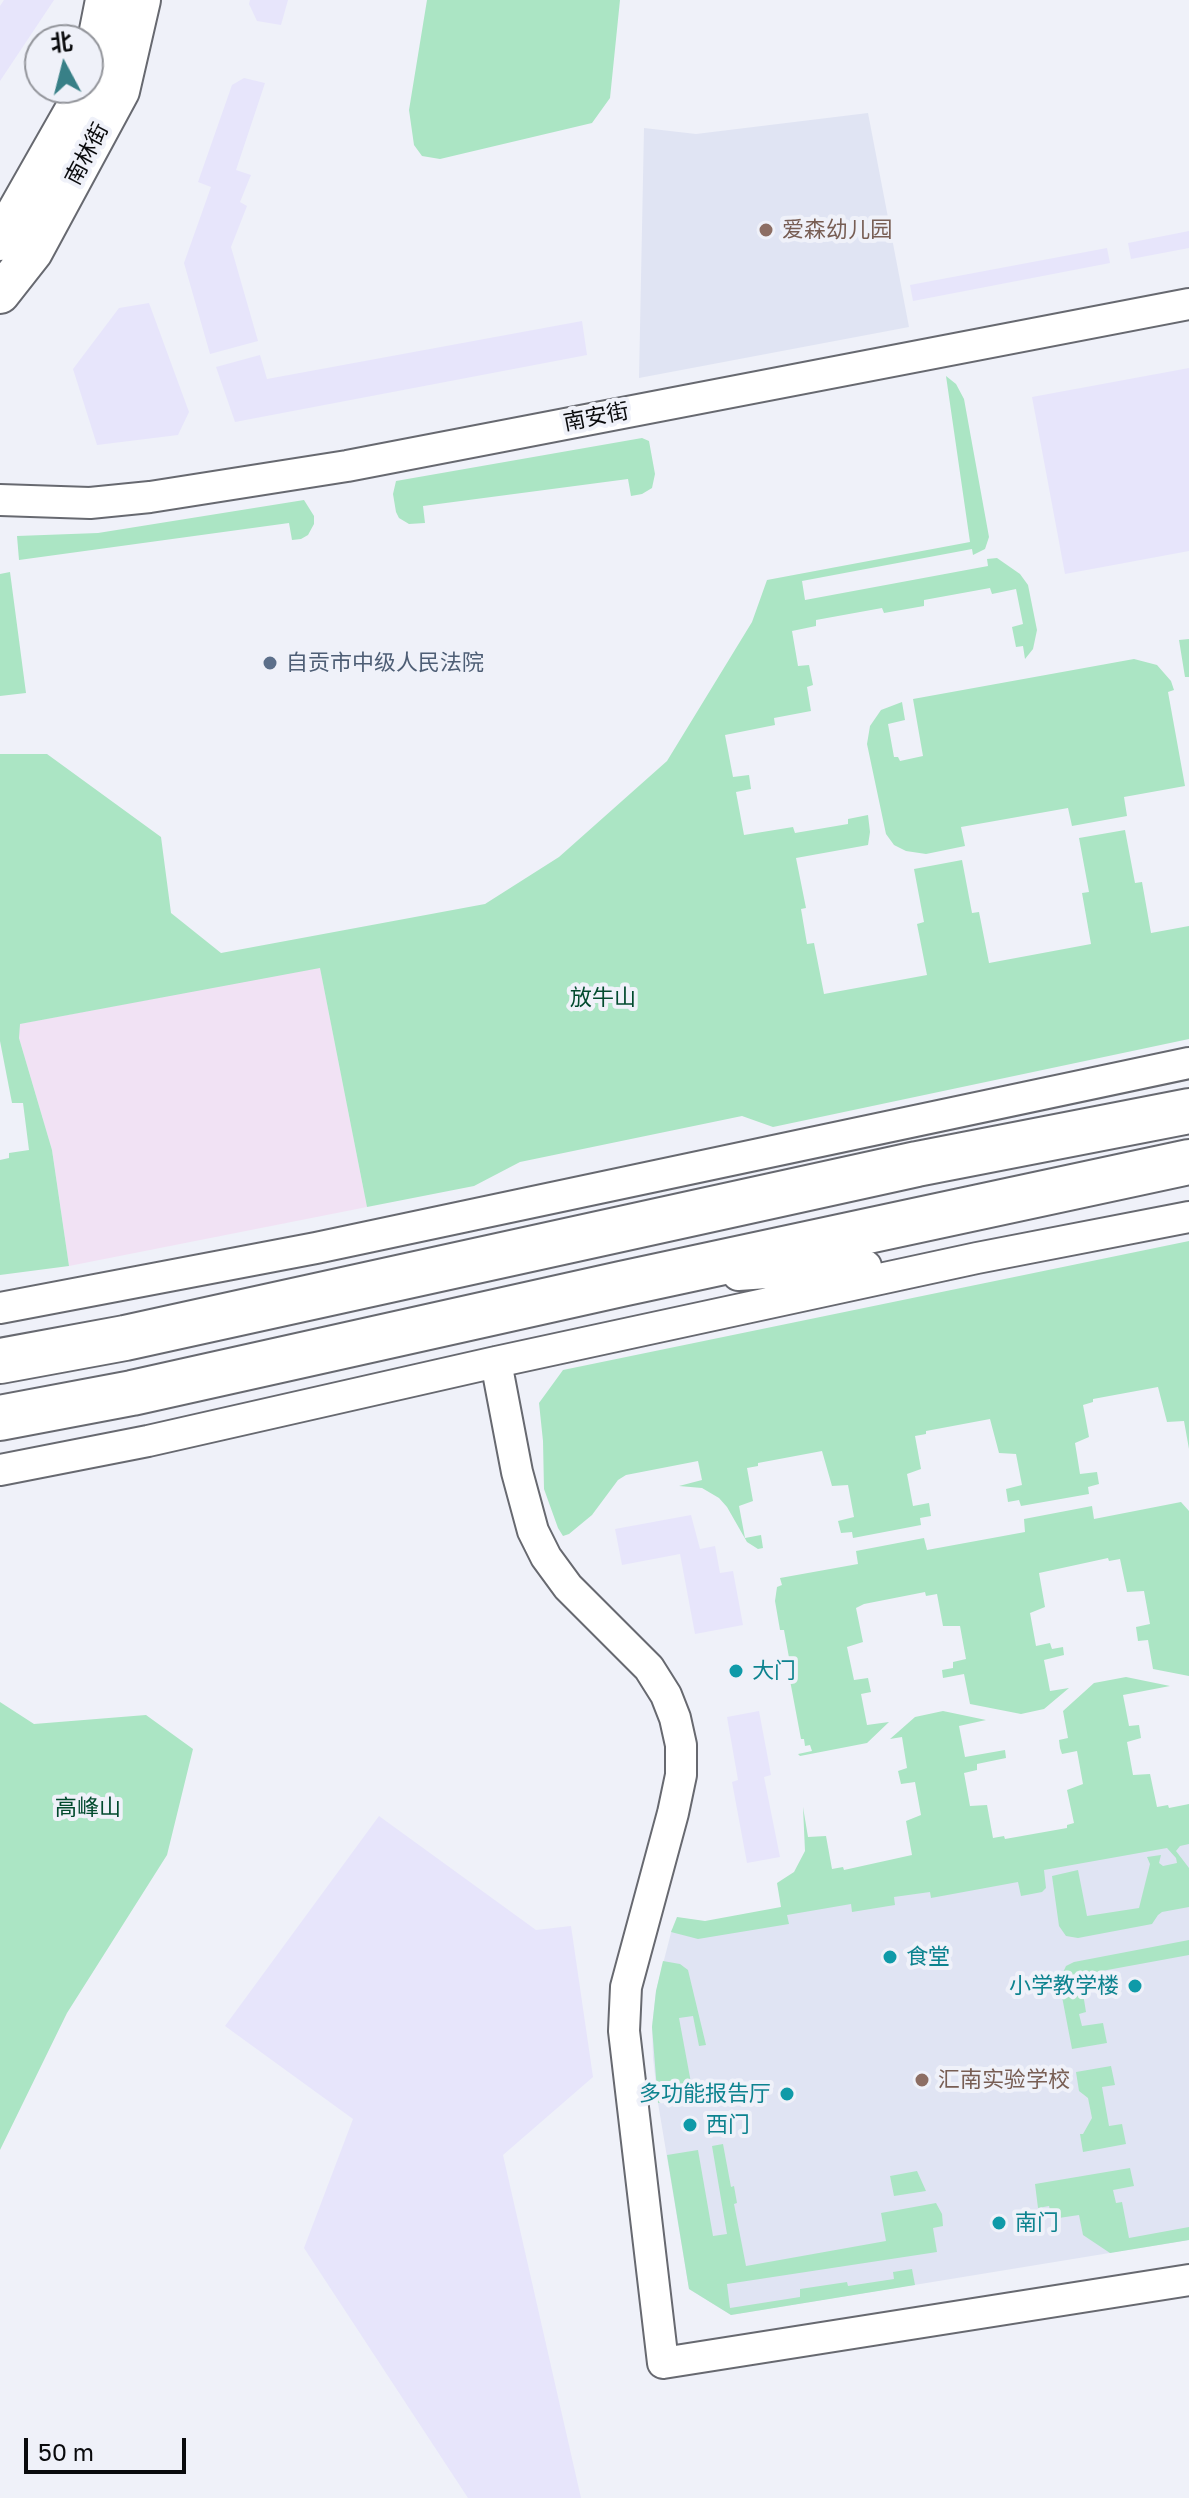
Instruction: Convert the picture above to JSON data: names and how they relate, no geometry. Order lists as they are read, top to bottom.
{
  "streets": {
    "main road": ["南林街"],
    "street": ["南安街"]
  },
  "parks": ["放牛山", "高峰山"],
  "places": [
    "爱森幼儿园",
    "自贡市中级人民法院",
    "大门",
    "食堂",
    "小学教学楼",
    "汇南实验学校",
    "多功能报告厅",
    "西门",
    "南门"
  ],
  "scale_bar": "50 m",
  "north": "top"
}
